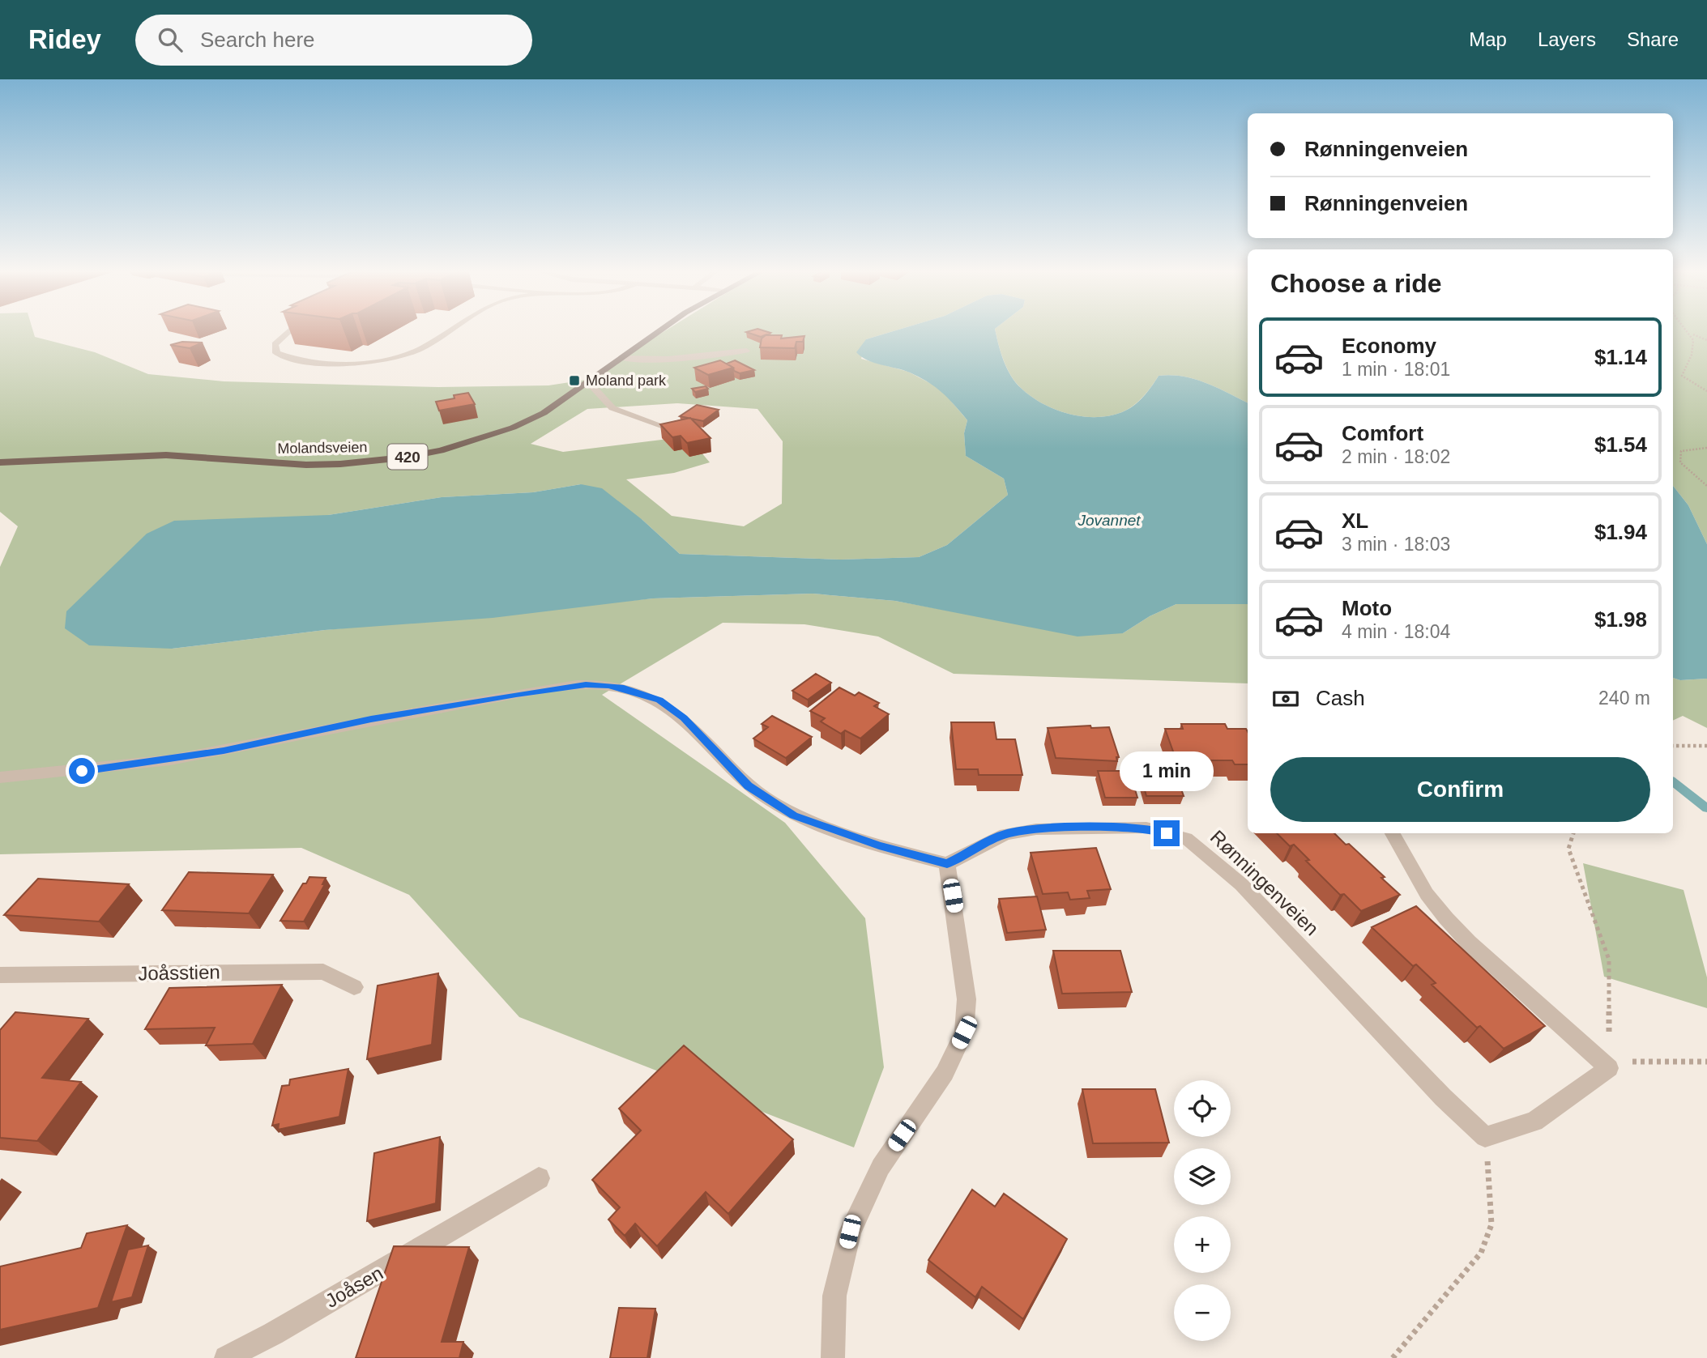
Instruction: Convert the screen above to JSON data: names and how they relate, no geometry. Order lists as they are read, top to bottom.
{
  "streets": {
    "main road": ["Molandsveien", "420"],
    "street": ["Rønningenveien", "Joåsstien", "Joåsen"]
  },
  "water": ["Jovannet"],
  "places": {
    "transit": ["Moland park"]
  },
  "page": {
    "header": "Ridey",
    "search": "Search here",
    "nav": ["Map", "Layers", "Share"],
    "banner": ["Rønningenveien", "Rønningenveien"],
    "heading": "Choose a ride",
    "list": [
      {
        "name": "Economy",
        "note": "1 min · 18:01",
        "value": "$1.14"
      },
      {
        "name": "Comfort",
        "note": "2 min · 18:02",
        "value": "$1.54"
      },
      {
        "name": "XL",
        "note": "3 min · 18:03",
        "value": "$1.94"
      },
      {
        "name": "Moto",
        "note": "4 min · 18:04",
        "value": "$1.98"
      }
    ],
    "pay": ["Cash", "240 m"],
    "buttons": "Confirm",
    "bubble": "1 min",
    "map_buttons": ["+", "−"]
  }
}
